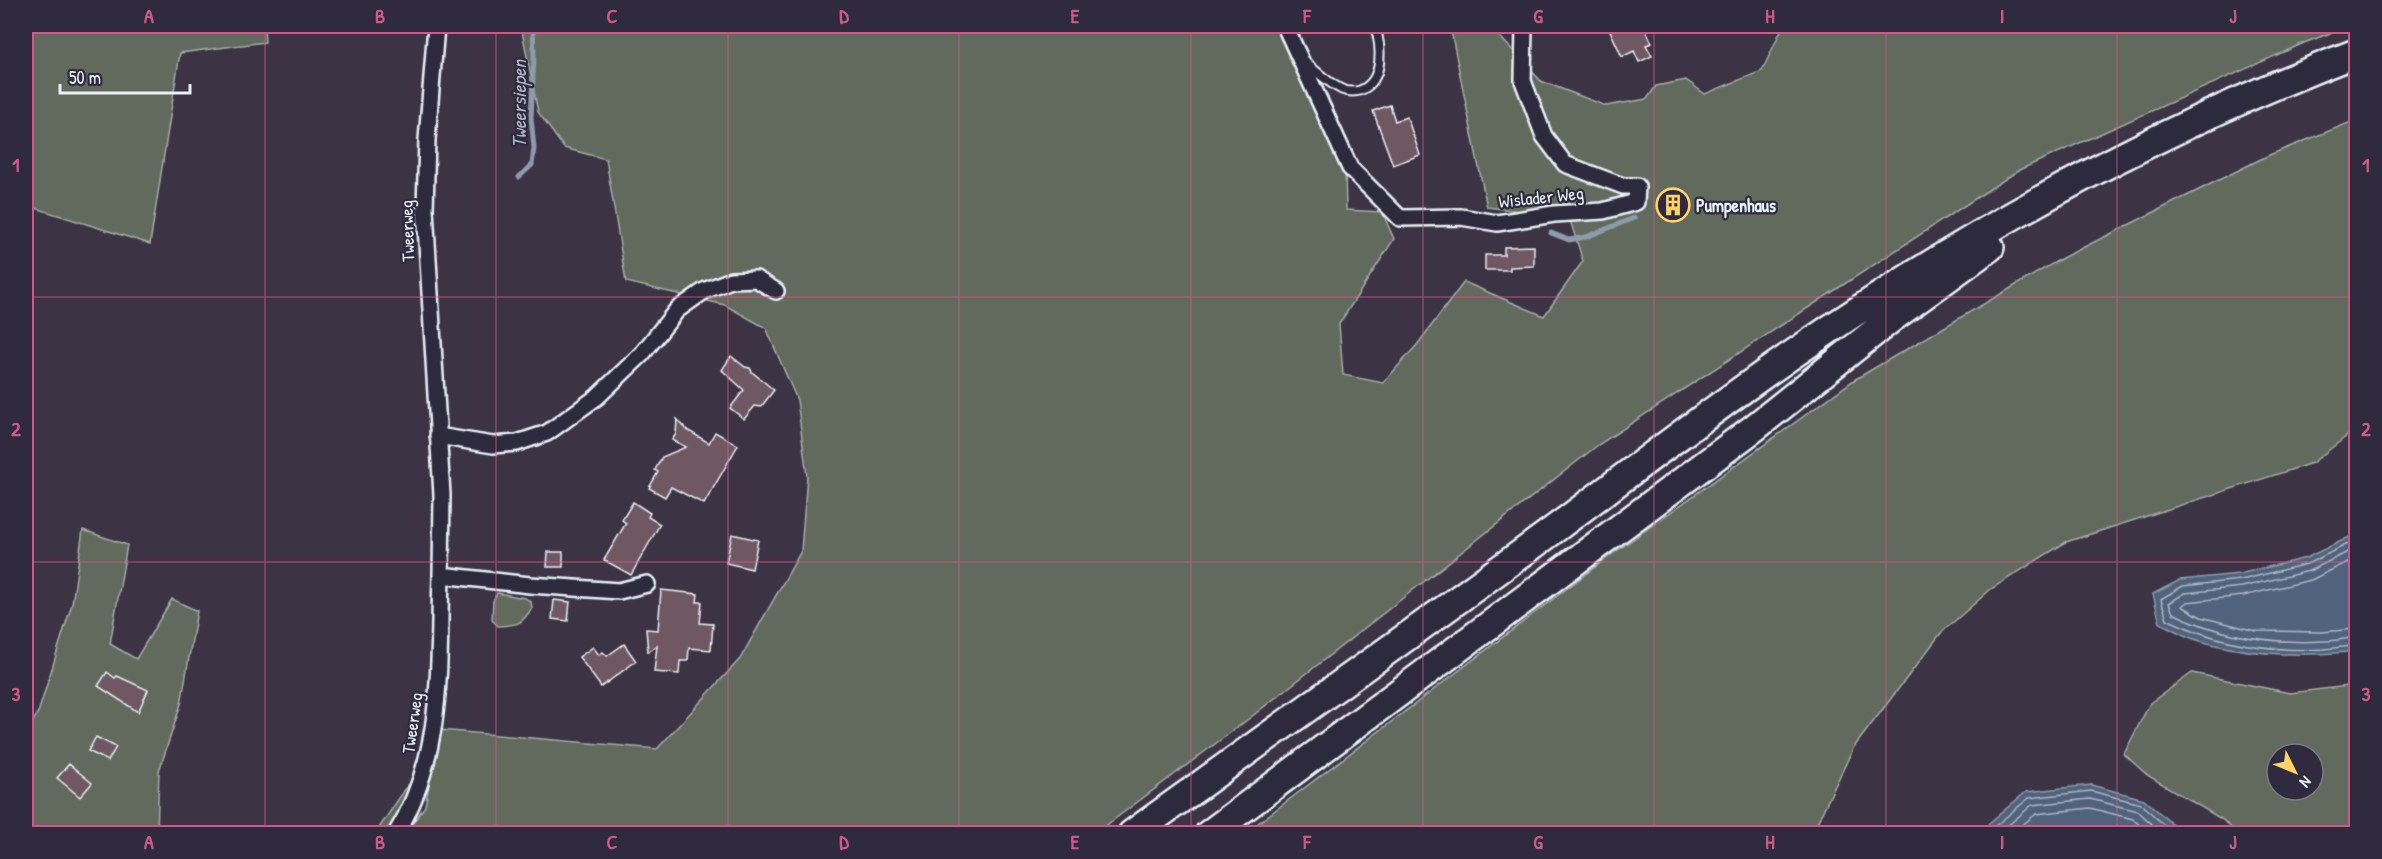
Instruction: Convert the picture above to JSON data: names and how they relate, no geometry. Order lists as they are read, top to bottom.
{
  "streets": {
    "street": ["Wislader Weg", "Tweerweg"]
  },
  "water": ["Tweersiepen"],
  "places": {
    "building": ["Pumpenhaus"]
  },
  "scale_bar": "50 m",
  "north": "bottom right",
  "grid": {
    "columns": [
      "A",
      "B",
      "C",
      "D",
      "E",
      "F",
      "G",
      "H",
      "I",
      "J"
    ],
    "rows": ["1", "2", "3"]
  }
}
